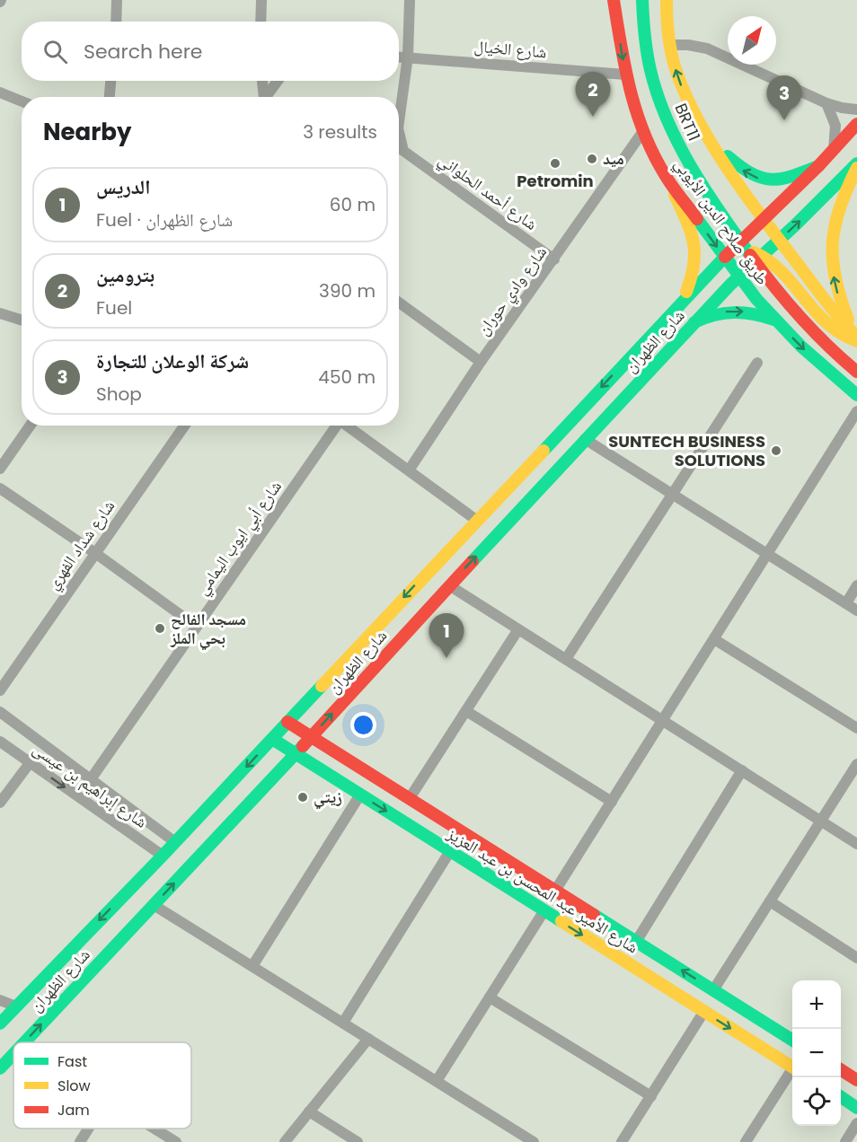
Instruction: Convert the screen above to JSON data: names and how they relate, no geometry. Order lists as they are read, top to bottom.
{
  "streets": {
    "main road": [
      "BRT11",
      "طريق صلاح الدين الأيوبي",
      "شارع الظهران",
      "شارع الأمير عبد المحسن بن عبد العزيز"
    ],
    "street": [
      "شارع الخيال",
      "شارع أحمد الحلواني",
      "شارع وادي حوران",
      "شارع أبي ايوب اليمامي",
      "شارع شداد الفهري",
      "شارع إبراهيم بن عيسى"
    ]
  },
  "crossings": [
    ["شارع الخيال", "طريق صلاح الدين الأيوبي"],
    ["BRT11", "شارع الظهران"],
    ["شارع أحمد الحلواني", "شارع وادي حوران"],
    ["طريق صلاح الدين الأيوبي", "شارع وادي حوران"],
    ["طريق صلاح الدين الأيوبي", "شارع الظهران"],
    ["شارع الظهران", "شارع إبراهيم بن عيسى"],
    ["شارع الظهران", "شارع الأمير عبد المحسن بن عبد العزيز"]
  ],
  "places": [
    "ميد",
    "Petromin",
    "SUNTECH BUSINESS SOLUTIONS",
    "مسجد الفالح بحي الملز",
    "زيتي"
  ],
  "legend": ["Fast", "Slow", "Jam"],
  "north": "top right",
  "page": {
    "search": "Search here",
    "pins": ["2", "3", "1"],
    "heading": ["Nearby", "3 results"],
    "list": [
      {
        "mark": "1",
        "name": "الدريس",
        "note": "Fuel · شارع الظهران",
        "value": "60 m"
      },
      {
        "mark": "2",
        "name": "بترومين",
        "note": "Fuel",
        "value": "390 m"
      },
      {
        "mark": "3",
        "name": "شركة الوعلان للتجارة",
        "note": "Shop",
        "value": "450 m"
      }
    ],
    "map_buttons": ["+", "−"]
  }
}
